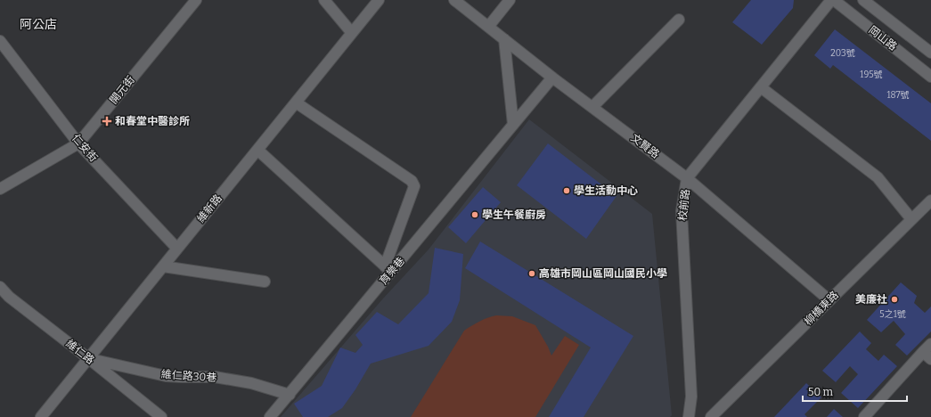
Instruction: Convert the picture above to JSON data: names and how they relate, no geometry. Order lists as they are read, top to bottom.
{
  "streets": {
    "street": [
      "岡山路",
      "開元街",
      "文賢路",
      "仁安街",
      "校前路",
      "維新路",
      "育樂巷",
      "柳橋東路",
      "維仁路",
      "維仁路30巷"
    ]
  },
  "crossings": [
    ["岡山路", "校前路"],
    ["開元街", "仁安街"],
    ["文賢路", "校前路"],
    ["文賢路", "育樂巷"],
    ["文賢路", "柳橋東路"],
    ["仁安街", "維新路"],
    ["維新路", "維仁路"],
    ["維新路", "維仁路30巷"],
    ["育樂巷", "維仁路30巷"],
    ["維仁路", "維仁路30巷"]
  ],
  "districts": ["阿公店"],
  "places": {
    "health": ["和春堂中醫診所"],
    "other": [
      "學生活動中心",
      "學生午餐廚房",
      "高雄市岡山區岡山國民小學",
      "美廉社"
    ]
  },
  "house_numbers": [
    "203號",
    "195號",
    "187號",
    "5之1號"
  ],
  "scale_bar": "50 m"
}
